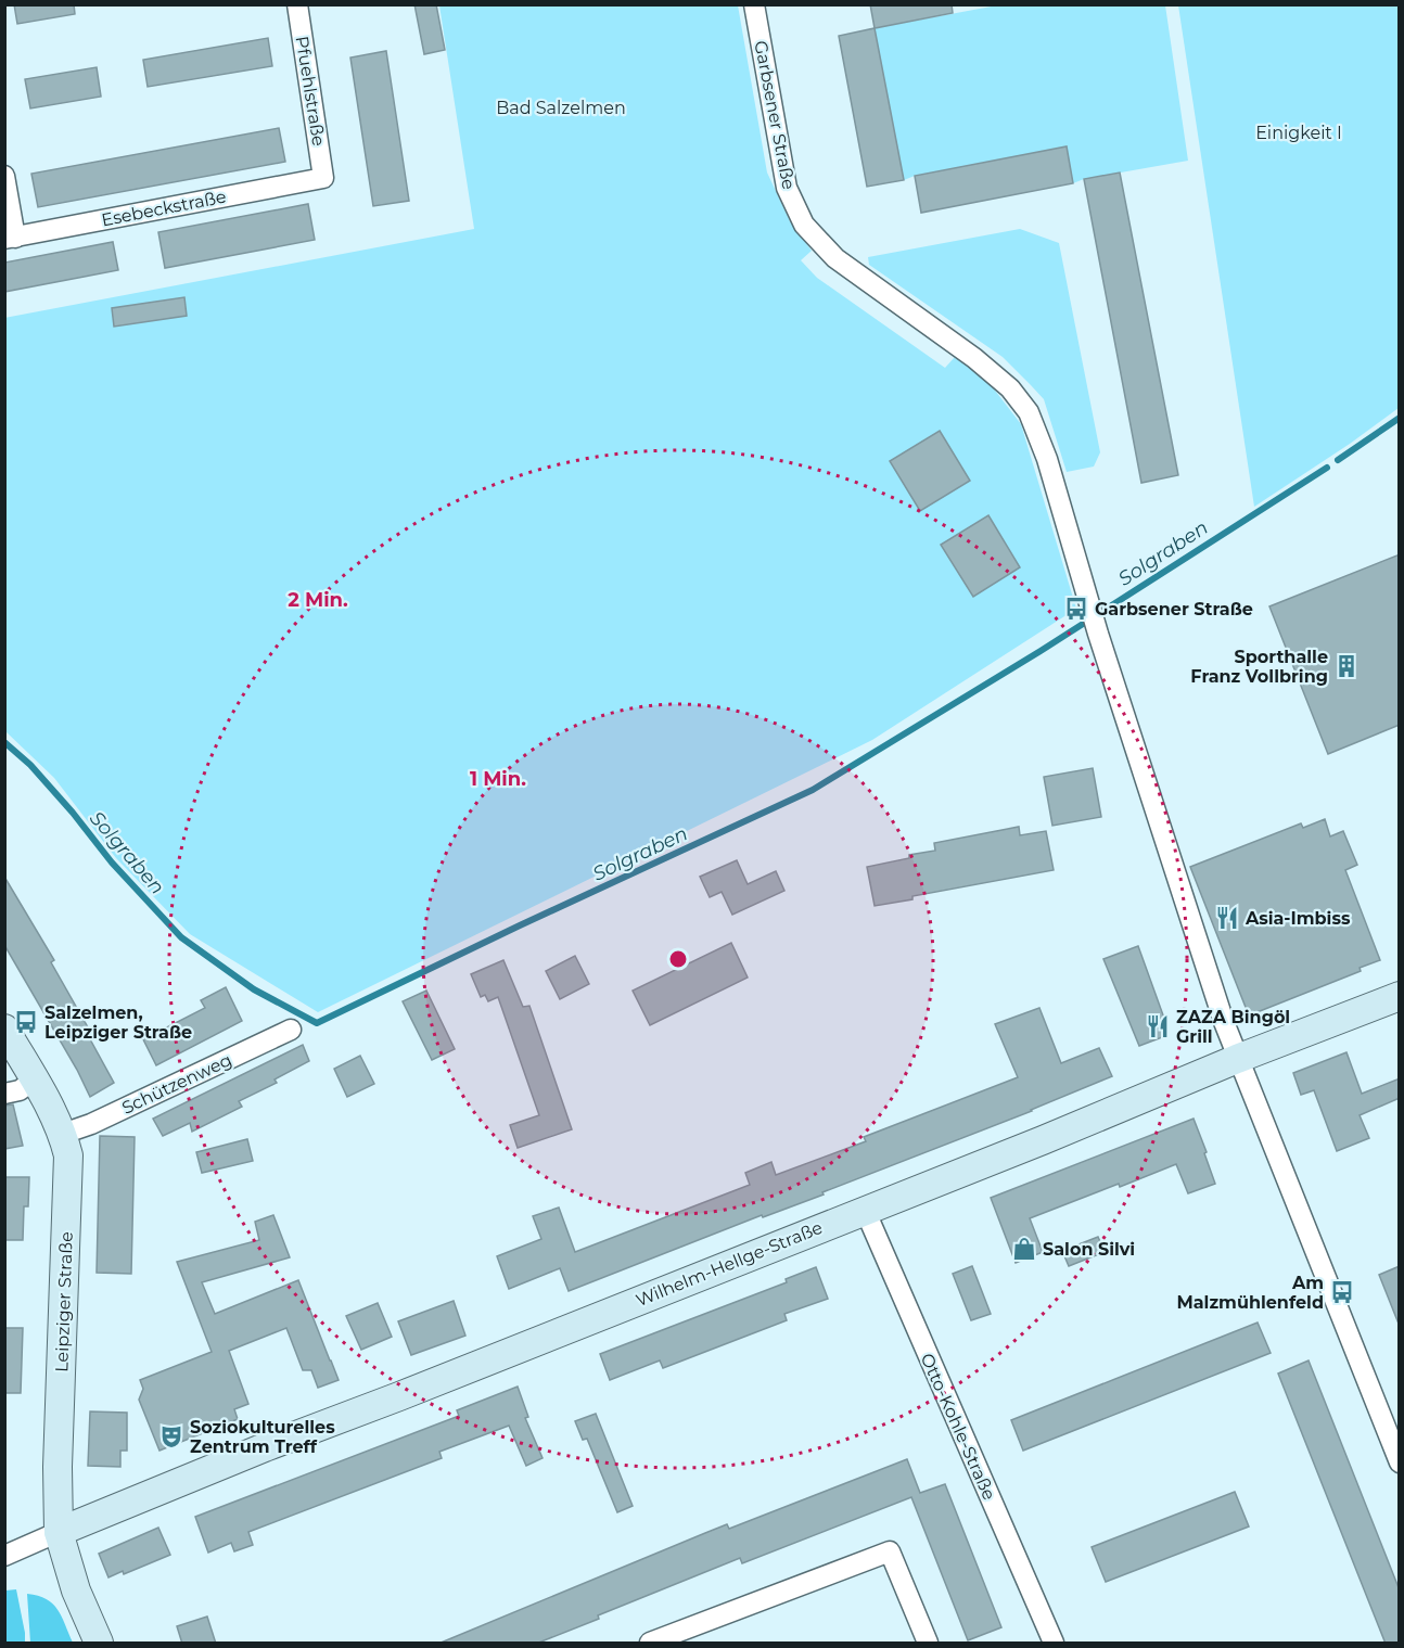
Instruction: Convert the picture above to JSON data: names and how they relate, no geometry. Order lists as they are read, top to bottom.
{
  "streets": {
    "main road": ["Wilhelm-Hellge-Straße", "Leipziger Straße"],
    "street": [
      "Pfuehlstraße",
      "Garbsener Straße",
      "Esebeckstraße",
      "Schützenweg",
      "Otto-Kohle-Straße"
    ]
  },
  "crossings": [
    ["Pfuehlstraße", "Esebeckstraße"],
    ["Garbsener Straße", "Wilhelm-Hellge-Straße"],
    ["Schützenweg", "Leipziger Straße"],
    ["Wilhelm-Hellge-Straße", "Leipziger Straße"],
    ["Wilhelm-Hellge-Straße", "Otto-Kohle-Straße"]
  ],
  "water": ["Solgraben"],
  "parks": ["Bad Salzelmen", "Einigkeit I"],
  "places": {
    "bus stop": ["Garbsener Straße", "Salzelmen, Leipziger Straße", "Am Malzmühlenfeld"],
    "building": ["Sporthalle Franz Vollbring"],
    "restaurant": ["Asia-Imbiss", "ZAZA Bingöl Grill"],
    "shop": ["Salon Silvi"],
    "theatre": ["Soziokulturelles Zentrum Treff"]
  },
  "rings": ["2 Min.", "1 Min."]
}
